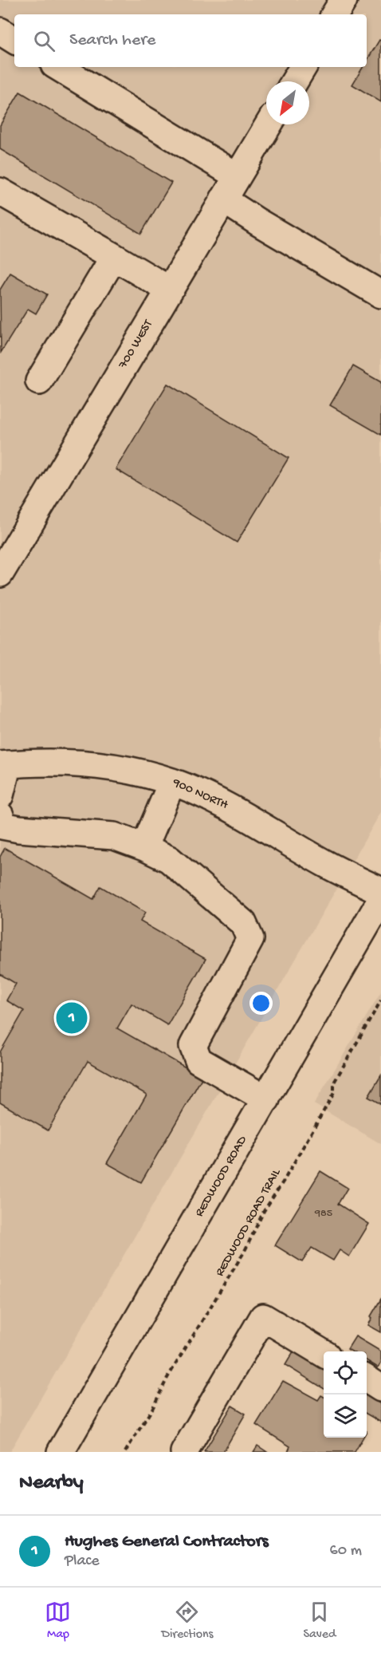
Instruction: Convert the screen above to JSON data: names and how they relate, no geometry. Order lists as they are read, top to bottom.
{
  "streets": {
    "street": ["700 WEST", "900 NORTH", "REDWOOD ROAD"],
    "path": ["REDWOOD ROAD TRAIL"]
  },
  "house_numbers": ["985"],
  "north": "bottom left",
  "page": {
    "search": "Search here",
    "pins": "1",
    "heading": "Nearby",
    "list": [
      {
        "mark": "1",
        "name": "Hughes General Contractors",
        "note": "Place",
        "value": "60 m"
      }
    ],
    "nav": ["Map", "Directions", "Saved"]
  }
}
